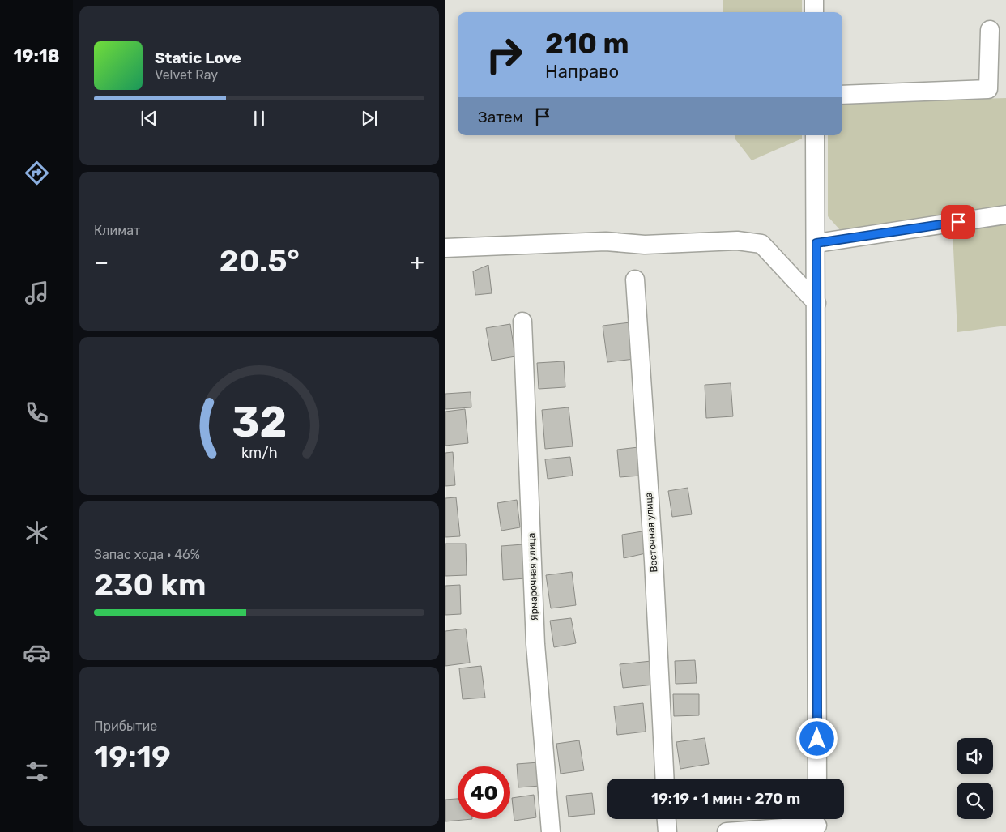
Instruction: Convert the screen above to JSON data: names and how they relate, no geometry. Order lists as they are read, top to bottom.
{
  "streets": {
    "street": ["Восточная улица", "Ярмарочная улица"]
  },
  "page": {
    "tabs": "19:18",
    "turn": ["210 m", "Направо"],
    "song": ["Static Love", "Velvet Ray"],
    "then": "Затем",
    "tile": [
      "Климат",
      ["Запас хода · 46%", "230 km"],
      ["Прибытие", "19:19"]
    ],
    "heat": ["−", "20.5°", "+"],
    "limit": "40",
    "trip": "19:19 · 1 мин · 270 m",
    "gauge": ["32", "km/h"]
  }
}
